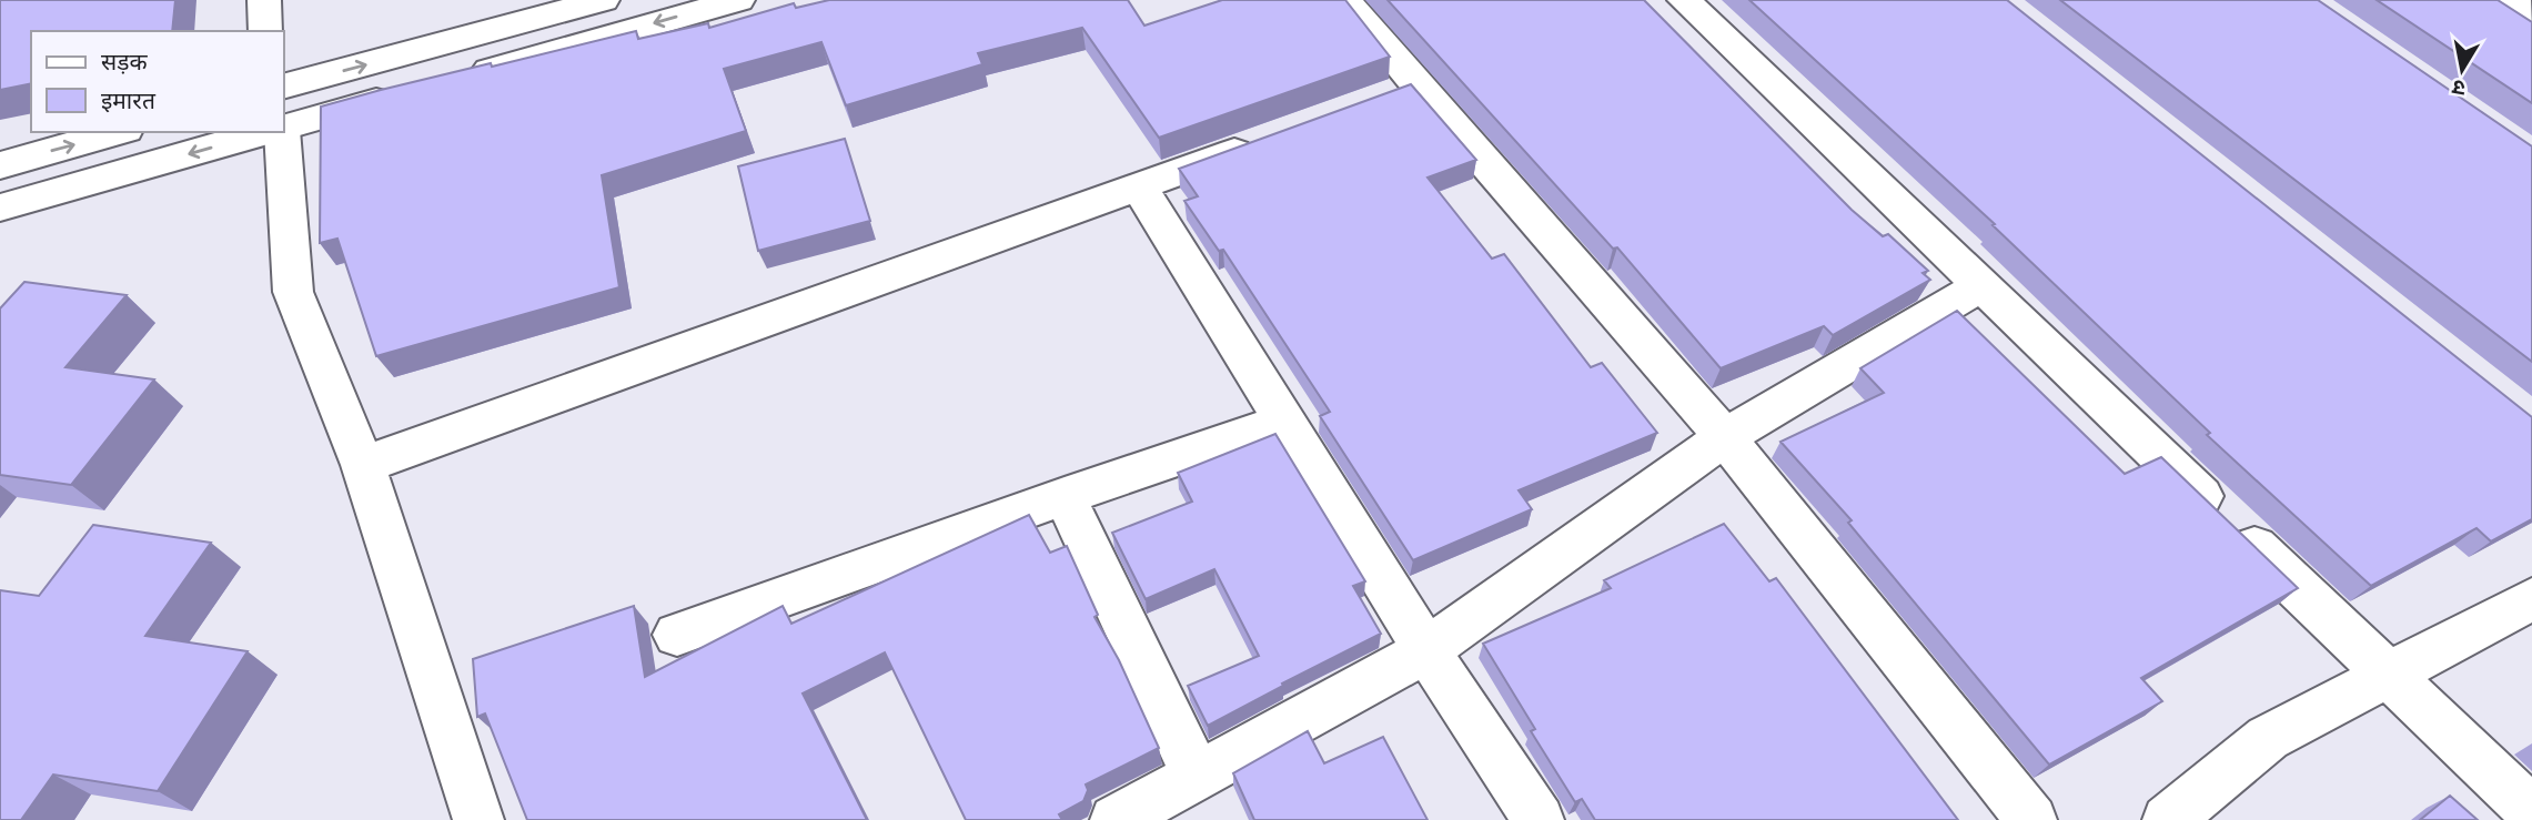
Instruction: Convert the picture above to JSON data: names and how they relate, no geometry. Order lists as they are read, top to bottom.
{
  "legend": ["सड़क", "इमारत"],
  "north": "bottom"
}
